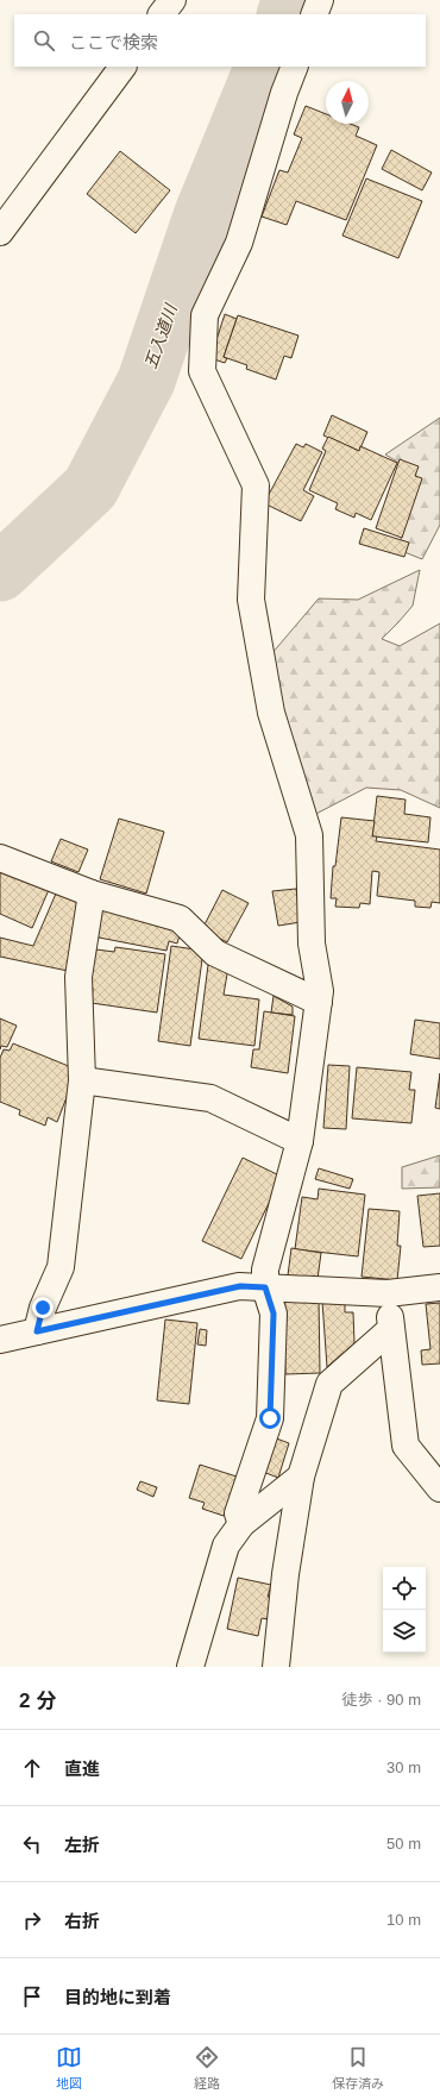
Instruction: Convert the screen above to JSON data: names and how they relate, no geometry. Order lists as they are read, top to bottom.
{
  "water": ["五入道川"],
  "north": "top",
  "page": {
    "search": "ここで検索",
    "heading": ["2 分", "徒歩 · 90 m"],
    "list": [
      ["直進", "30 m"],
      ["左折", "50 m"],
      ["右折", "10 m"],
      "目的地に到着"
    ],
    "nav": ["地図", "経路", "保存済み"]
  }
}
